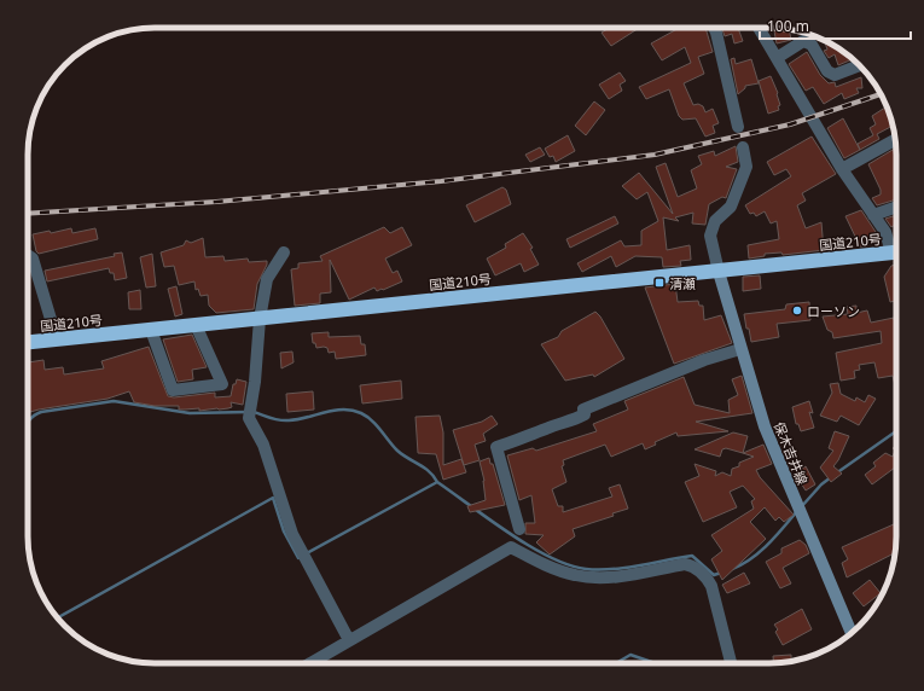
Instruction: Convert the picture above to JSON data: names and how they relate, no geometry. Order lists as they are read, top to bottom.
{
  "streets": {
    "highway": ["国道210号"],
    "main road": ["保木吉井線"]
  },
  "crossings": [
    ["国道210号", "保木吉井線"]
  ],
  "places": {
    "transit": ["清瀬"],
    "other": ["ローソン"]
  },
  "scale_bar": "100 m"
}
